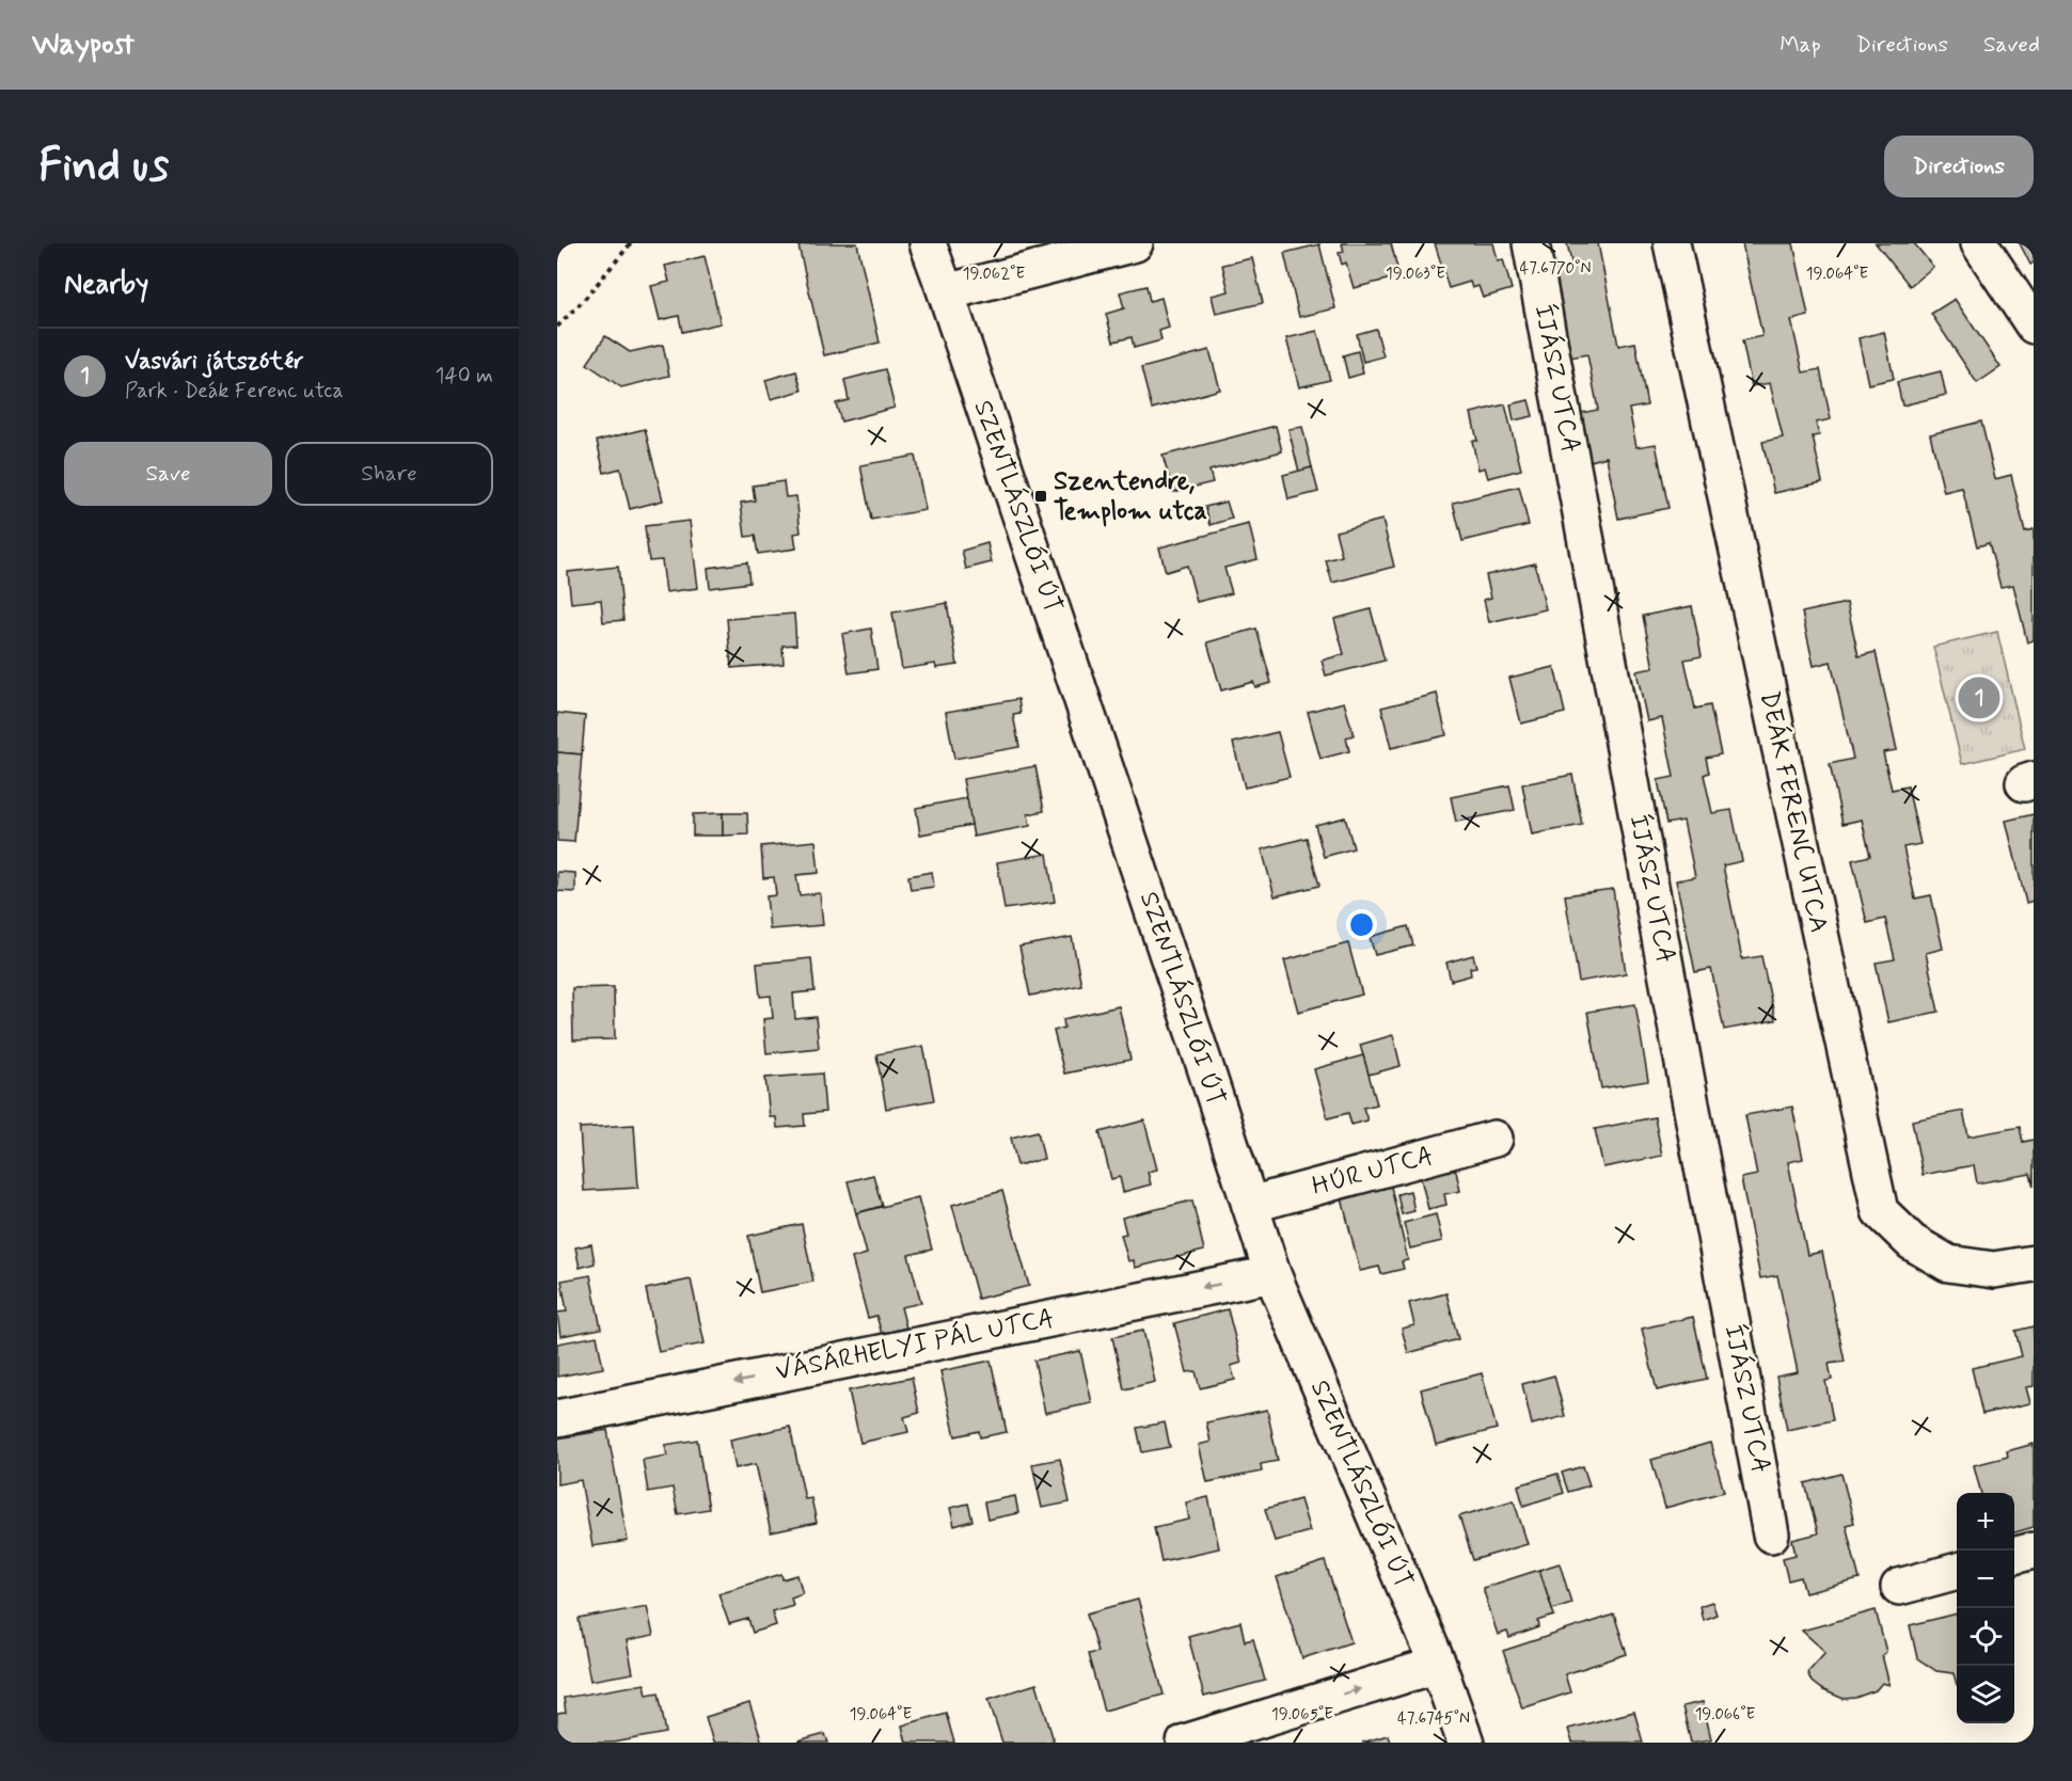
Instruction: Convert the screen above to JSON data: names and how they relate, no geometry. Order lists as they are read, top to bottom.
{
  "streets": {
    "street": [
      "ÍJÁSZ UTCA",
      "SZENTLÁSZLÓI ÚT",
      "DEÁK FERENC UTCA",
      "HÚR UTCA",
      "VÁSÁRHELYI PÁL UTCA"
    ]
  },
  "crossings": [
    ["SZENTLÁSZLÓI ÚT", "HÚR UTCA"],
    ["SZENTLÁSZLÓI ÚT", "VÁSÁRHELYI PÁL UTCA"]
  ],
  "one_way": ["VÁSÁRHELYI PÁL UTCA"],
  "places": {
    "transit": ["Szentendre, Templom utca"]
  },
  "page": {
    "header": "Waypost",
    "nav": ["Map", "Directions", "Saved"],
    "buttons": [
      "Directions",
      ["Save", "Share"]
    ],
    "title": "Find us",
    "heading": "Nearby",
    "list": [
      {
        "mark": "1",
        "name": "Vasvári játszótér",
        "note": "Park · Deák Ferenc utca",
        "value": "140 m"
      }
    ],
    "pins": "1",
    "map_buttons": ["+", "−"]
  },
  "coordinates": [
    "47.6770°N",
    "19.062°E",
    "19.063°E",
    "19.064°E",
    "19.065°E",
    "19.066°E",
    "47.6745°N"
  ]
}
